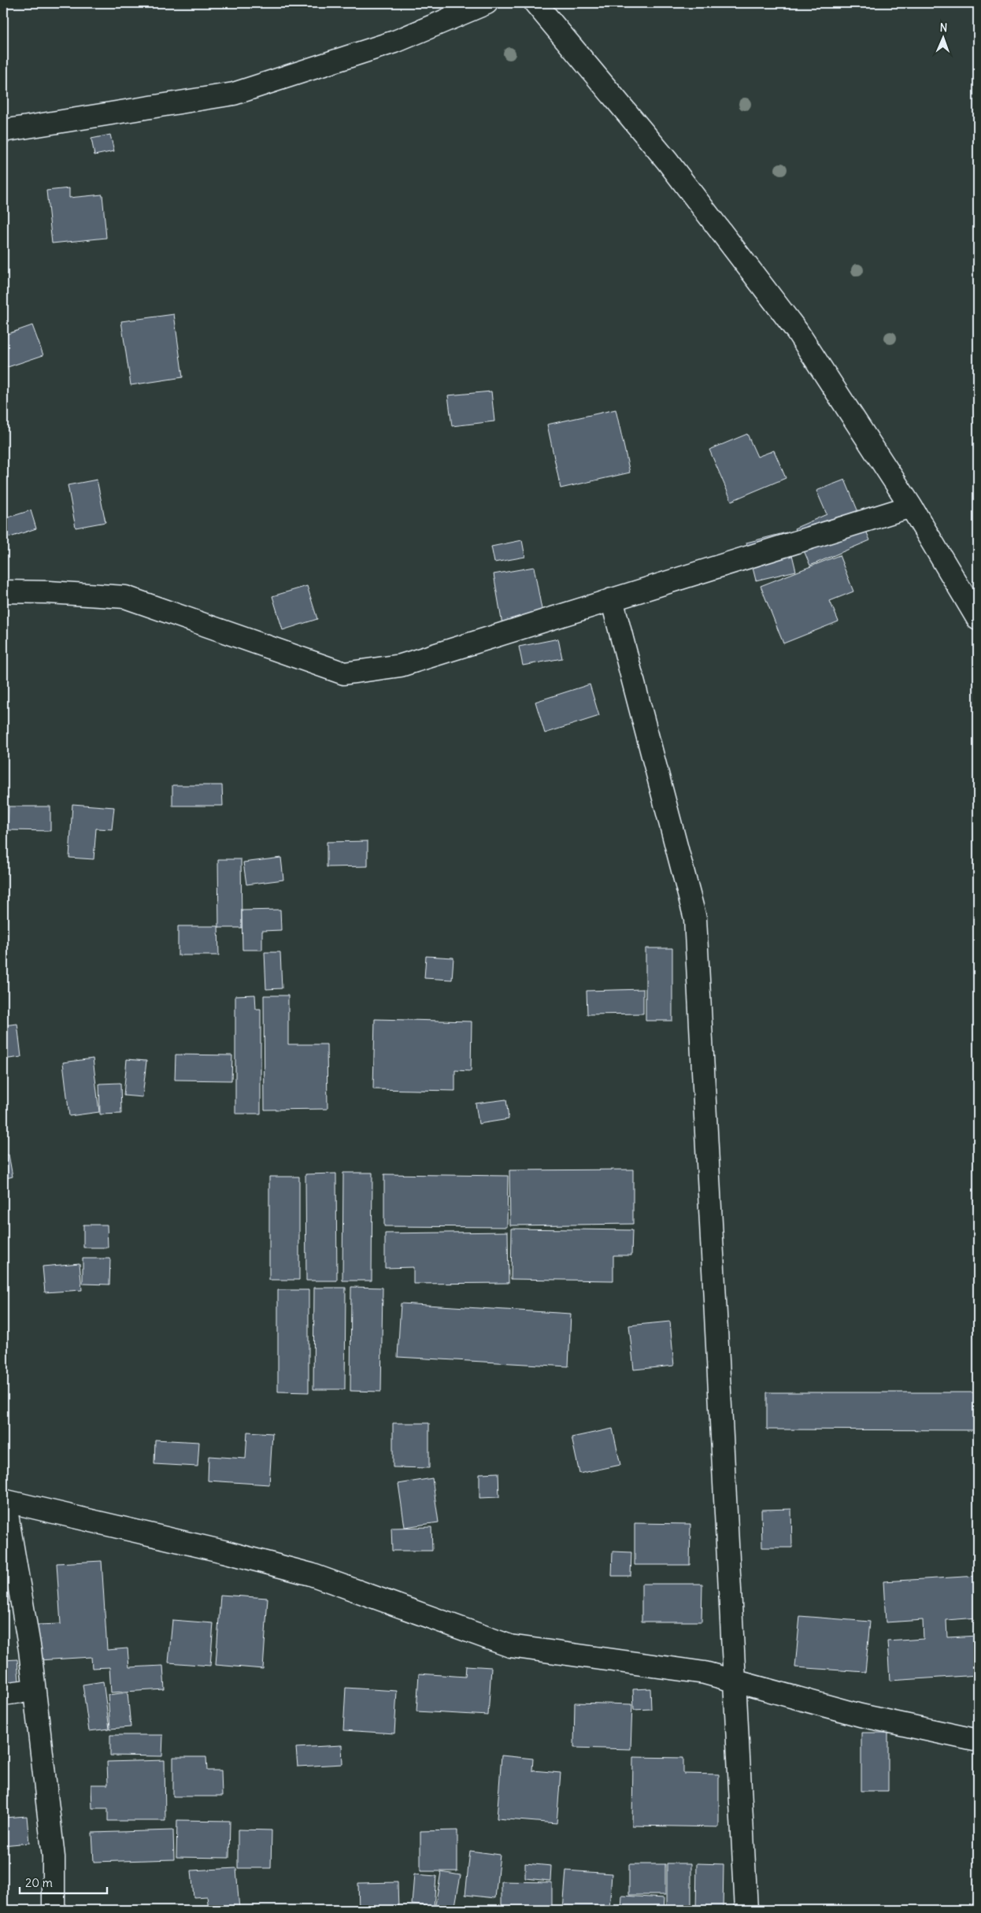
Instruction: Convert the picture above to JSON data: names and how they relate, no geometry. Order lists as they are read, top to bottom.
{
  "scale_bar": "20 m",
  "north": "top"
}
